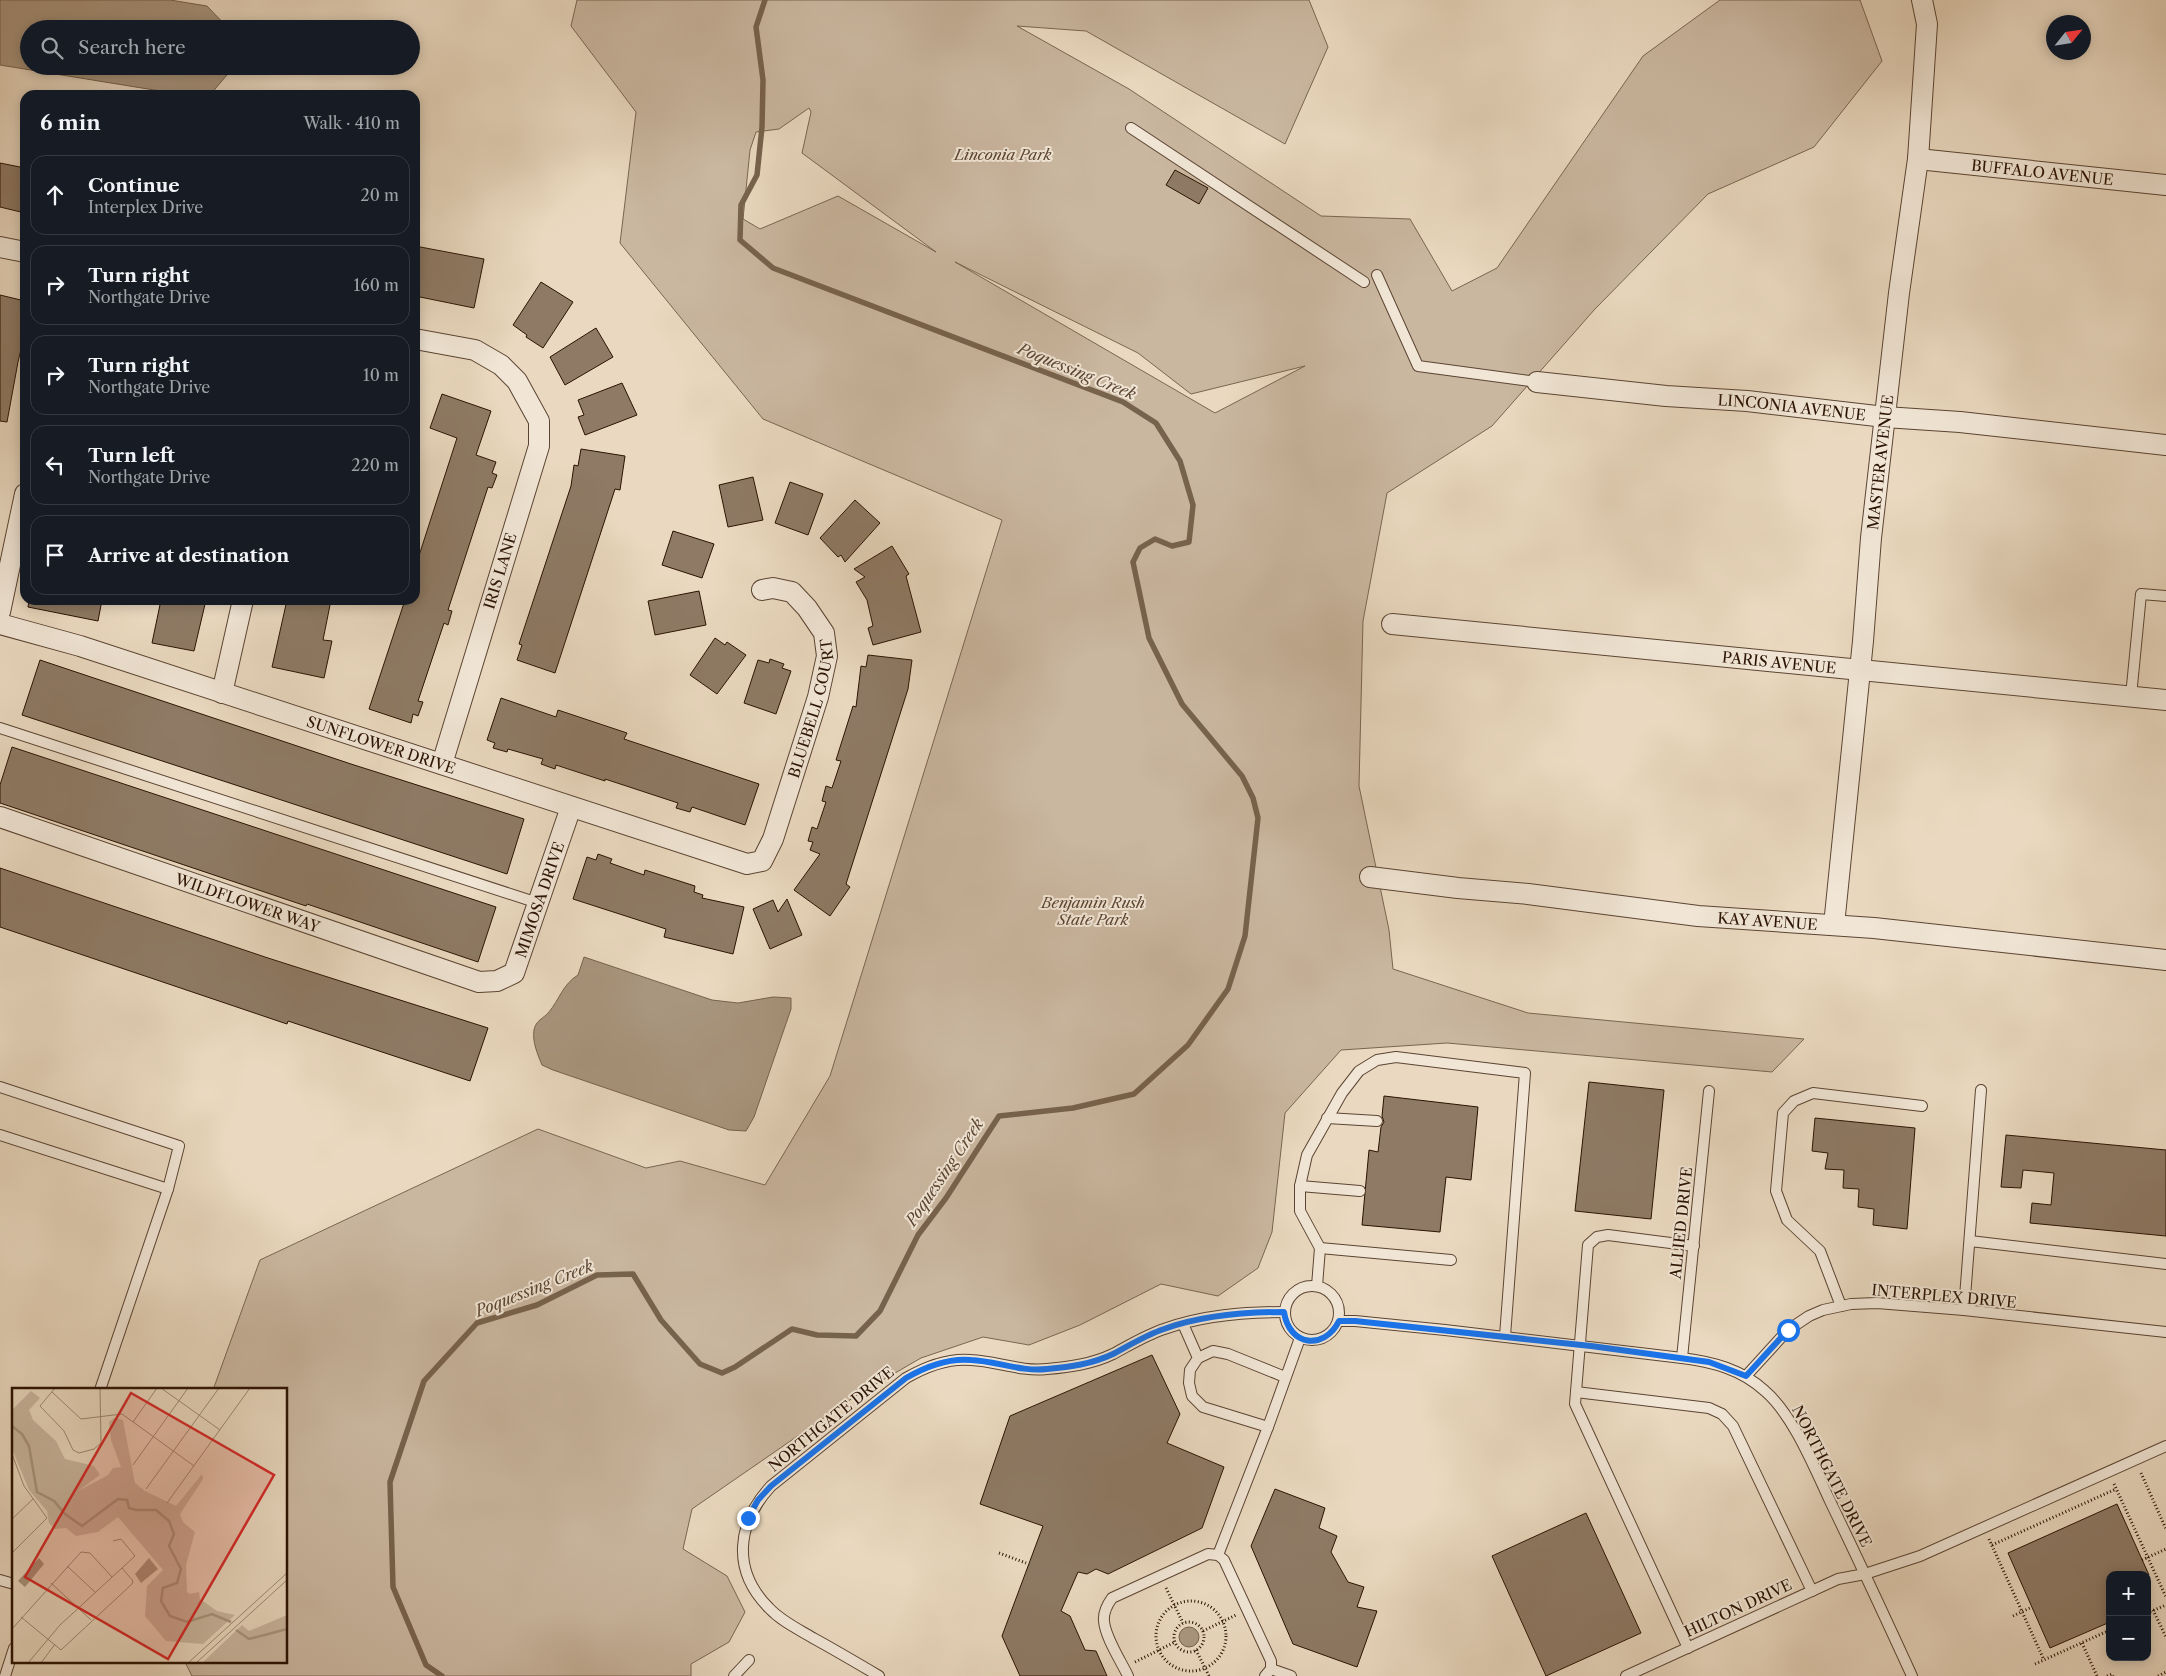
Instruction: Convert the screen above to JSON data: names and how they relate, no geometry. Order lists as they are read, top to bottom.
{
  "streets": {
    "street": [
      "BUFFALO AVENUE",
      "LINCONIA AVENUE",
      "MASTER AVENUE",
      "IRIS LANE",
      "PARIS AVENUE",
      "BLUEBELL COURT",
      "SUNFLOWER DRIVE",
      "MIMOSA DRIVE",
      "WILDFLOWER WAY",
      "KAY AVENUE"
    ],
    "lane": [
      "ALLIED DRIVE",
      "INTERPLEX DRIVE",
      "NORTHGATE DRIVE",
      "HILTON DRIVE"
    ]
  },
  "crossings": [
    ["BUFFALO AVENUE", "MASTER AVENUE"],
    ["LINCONIA AVENUE", "MASTER AVENUE"],
    ["MASTER AVENUE", "PARIS AVENUE"],
    ["MASTER AVENUE", "KAY AVENUE"],
    ["IRIS LANE", "SUNFLOWER DRIVE"],
    ["BLUEBELL COURT", "SUNFLOWER DRIVE"],
    ["SUNFLOWER DRIVE", "MIMOSA DRIVE"],
    ["MIMOSA DRIVE", "WILDFLOWER WAY"],
    ["ALLIED DRIVE", "NORTHGATE DRIVE"],
    ["INTERPLEX DRIVE", "NORTHGATE DRIVE"],
    ["NORTHGATE DRIVE", "HILTON DRIVE"]
  ],
  "water": ["Poquessing Creek"],
  "parks": ["Linconia Park", "Benjamin Rush State Park"],
  "north": "top right",
  "page": {
    "search": "Search here",
    "heading": ["6 min", "Walk · 410 m"],
    "list": [
      ["Continue", "Interplex Drive", "20 m"],
      ["Turn right", "Northgate Drive", "160 m"],
      ["Turn right", "Northgate Drive", "10 m"],
      ["Turn left", "Northgate Drive", "220 m"],
      "Arrive at destination"
    ],
    "map_buttons": ["+", "−"]
  }
}
